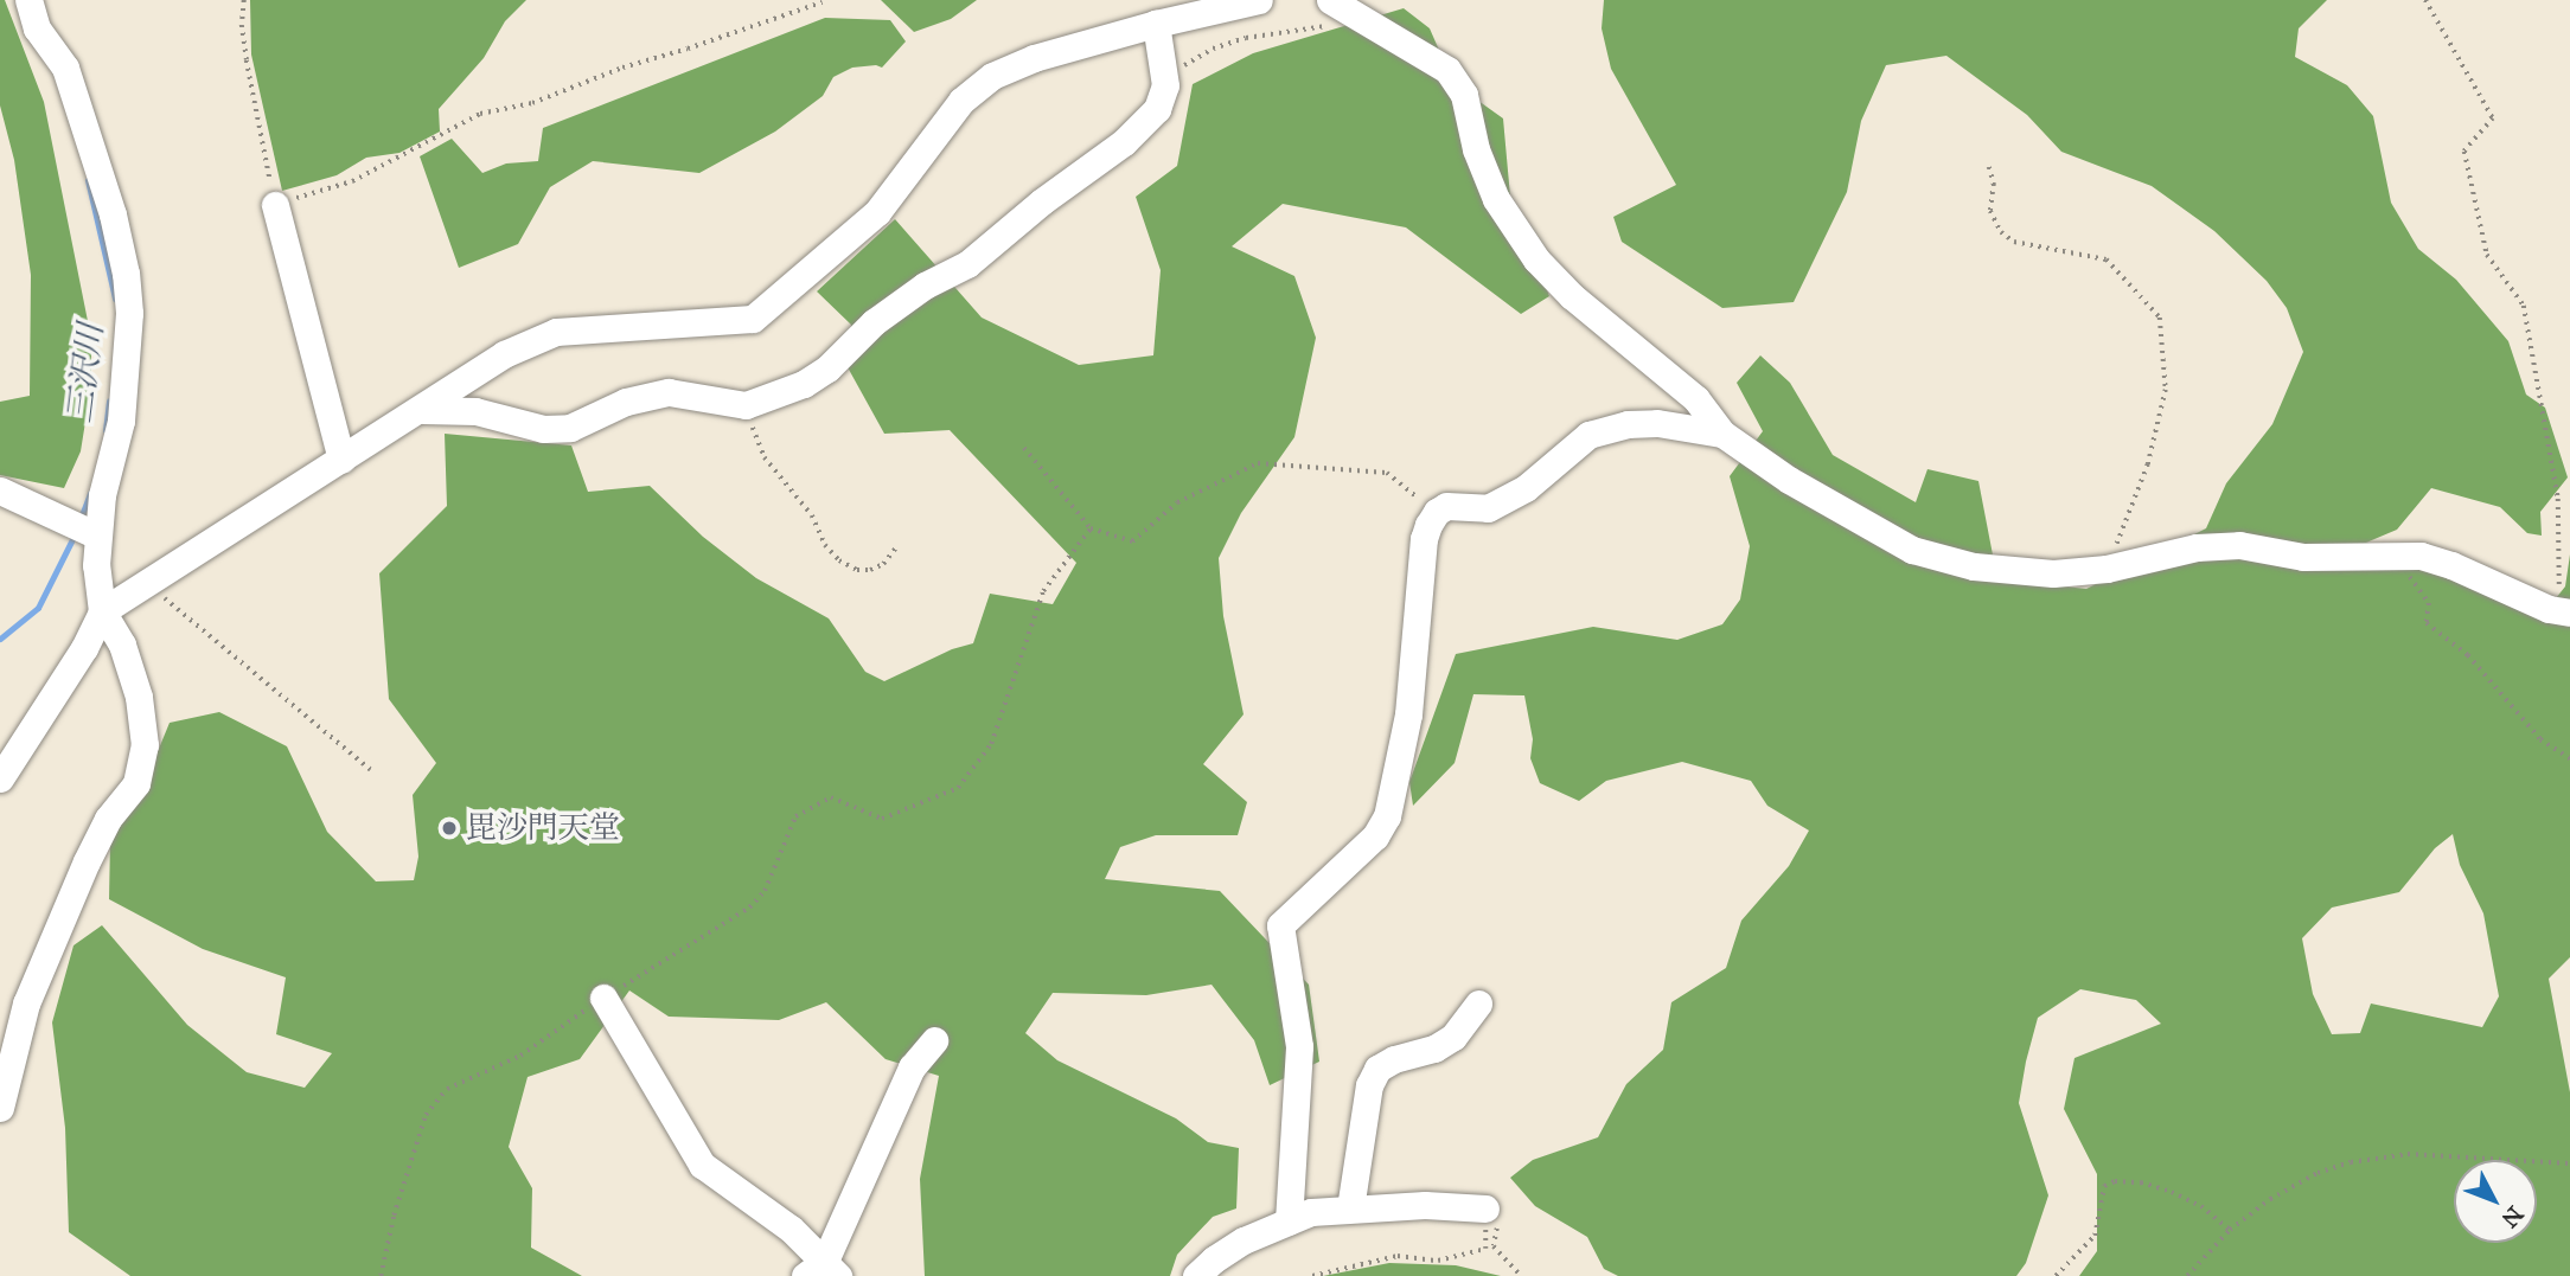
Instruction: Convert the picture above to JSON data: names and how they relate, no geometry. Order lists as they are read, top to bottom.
{
  "water": ["三沢川"],
  "places": ["毘沙門天堂"],
  "north": "bottom right"
}
